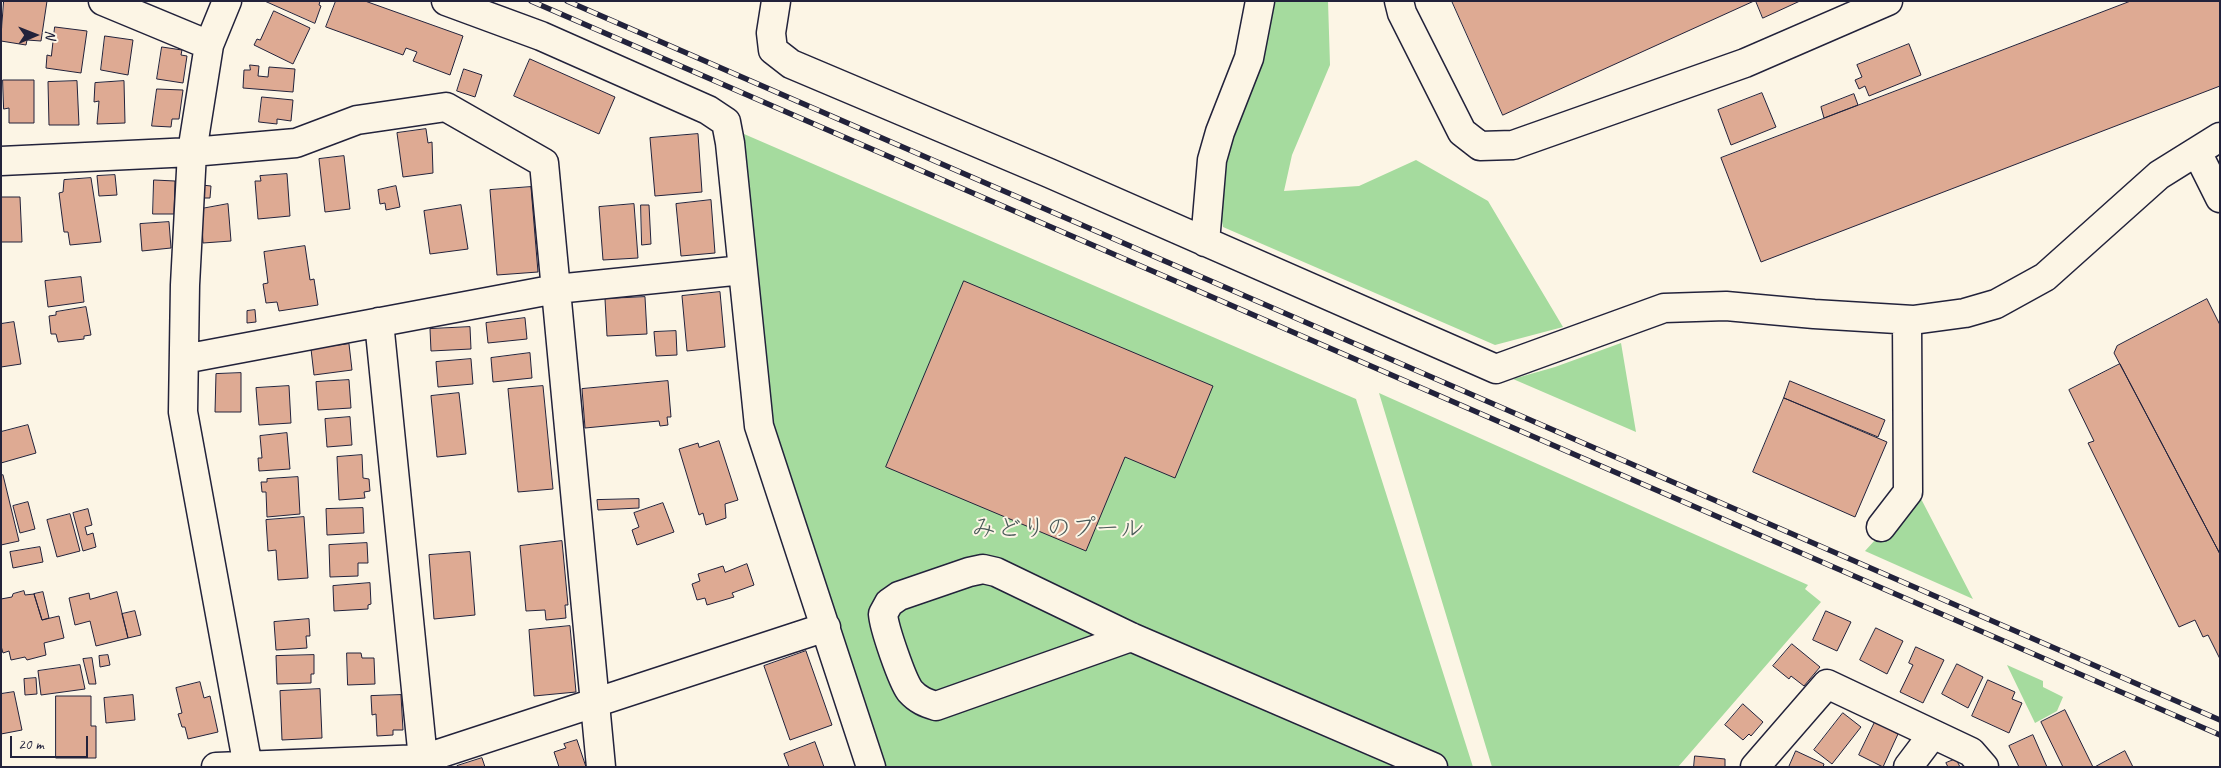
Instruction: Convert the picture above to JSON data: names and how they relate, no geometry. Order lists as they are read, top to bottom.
{
  "parks": ["みどりのプール"],
  "scale_bar": "20 m",
  "north": "right"
}
